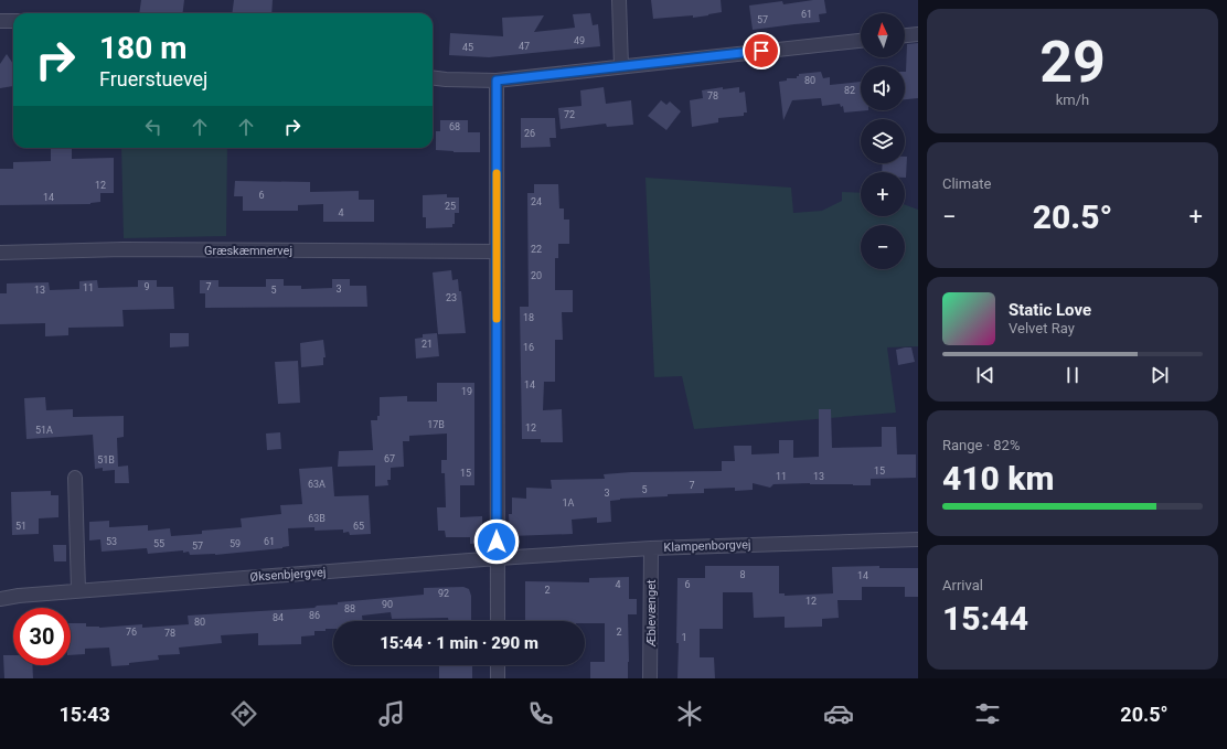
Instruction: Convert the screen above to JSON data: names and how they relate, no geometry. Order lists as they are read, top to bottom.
{
  "streets": {
    "street": [
      "Græskæmnervej",
      "Klampenborgvej",
      "Øksenbjergvej",
      "Æblevænget"
    ]
  },
  "crossings": [
    ["Klampenborgvej", "Øksenbjergvej"],
    ["Klampenborgvej", "Æblevænget"]
  ],
  "house_numbers": [
    "61",
    "57",
    "49",
    "47",
    "45",
    "80",
    "82",
    "78",
    "72",
    "68",
    "26",
    "12",
    "6",
    "14",
    "24",
    "25",
    "4",
    "22",
    "20",
    "9",
    "7",
    "11",
    "3",
    "13",
    "5",
    "23",
    "18",
    "21",
    "16",
    "14",
    "19",
    "17B",
    "12",
    "51A",
    "67",
    "51B",
    "15",
    "15",
    "11",
    "13",
    "63A",
    "7",
    "5",
    "3",
    "1A",
    "63B",
    "51",
    "65",
    "53",
    "61",
    "55",
    "59",
    "57",
    "8",
    "14",
    "4",
    "6",
    "2",
    "92",
    "12",
    "90",
    "88",
    "86",
    "84",
    "80",
    "76",
    "2",
    "78",
    "1"
  ],
  "north": "top",
  "page": {
    "tile": [
      ["29", "km/h"],
      "Climate",
      ["Range · 82%", "410 km"],
      ["Arrival", "15:44"]
    ],
    "map_buttons": ["+", "−"],
    "turn": ["180 m", "Fruerstuevej"],
    "heat": ["−", "20.5°", "+"],
    "song": ["Static Love", "Velvet Ray"],
    "limit": "30",
    "trip": "15:44 · 1 min · 290 m",
    "tabs": ["15:43", "20.5°"]
  }
}
